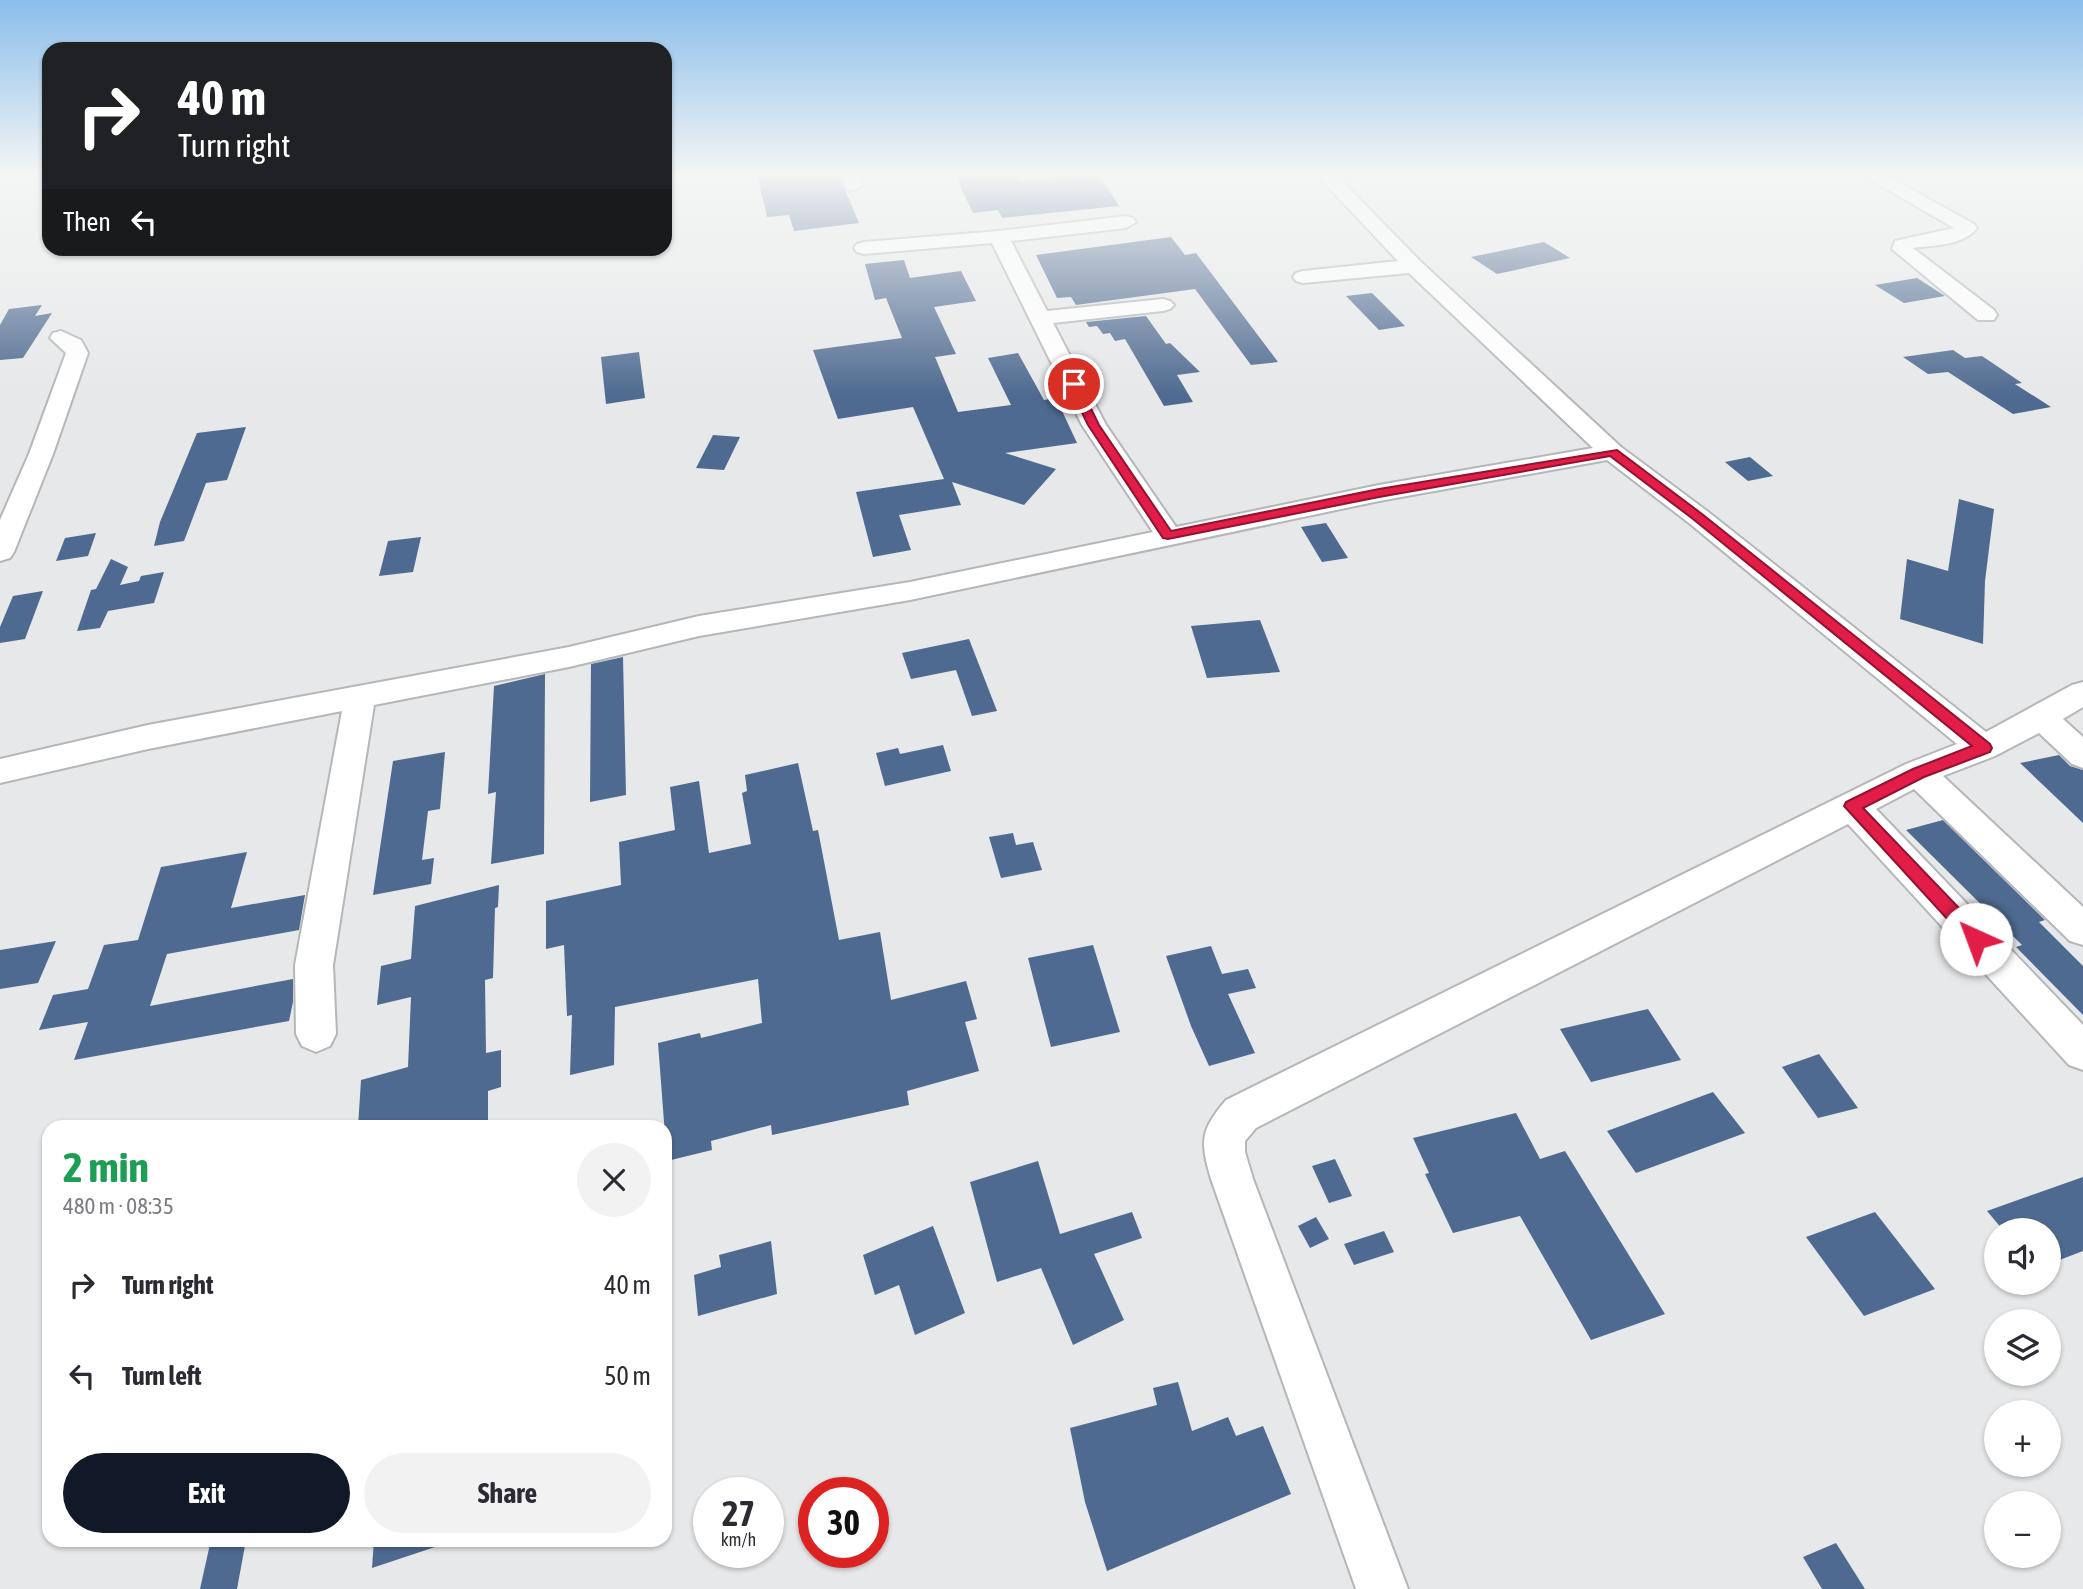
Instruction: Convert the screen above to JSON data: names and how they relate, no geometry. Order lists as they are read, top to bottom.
{
  "page": {
    "turn": ["40 m", "Turn right"],
    "then": "Then",
    "heading": ["2 min", "480 m · 08:35"],
    "map_buttons": ["+", "−"],
    "list": [
      {
        "name": "Turn right",
        "value": "40 m"
      },
      {
        "name": "Turn left",
        "value": "50 m"
      }
    ],
    "buttons": ["Exit", "Share"],
    "speed": "27 km/h",
    "limit": "30"
  }
}
